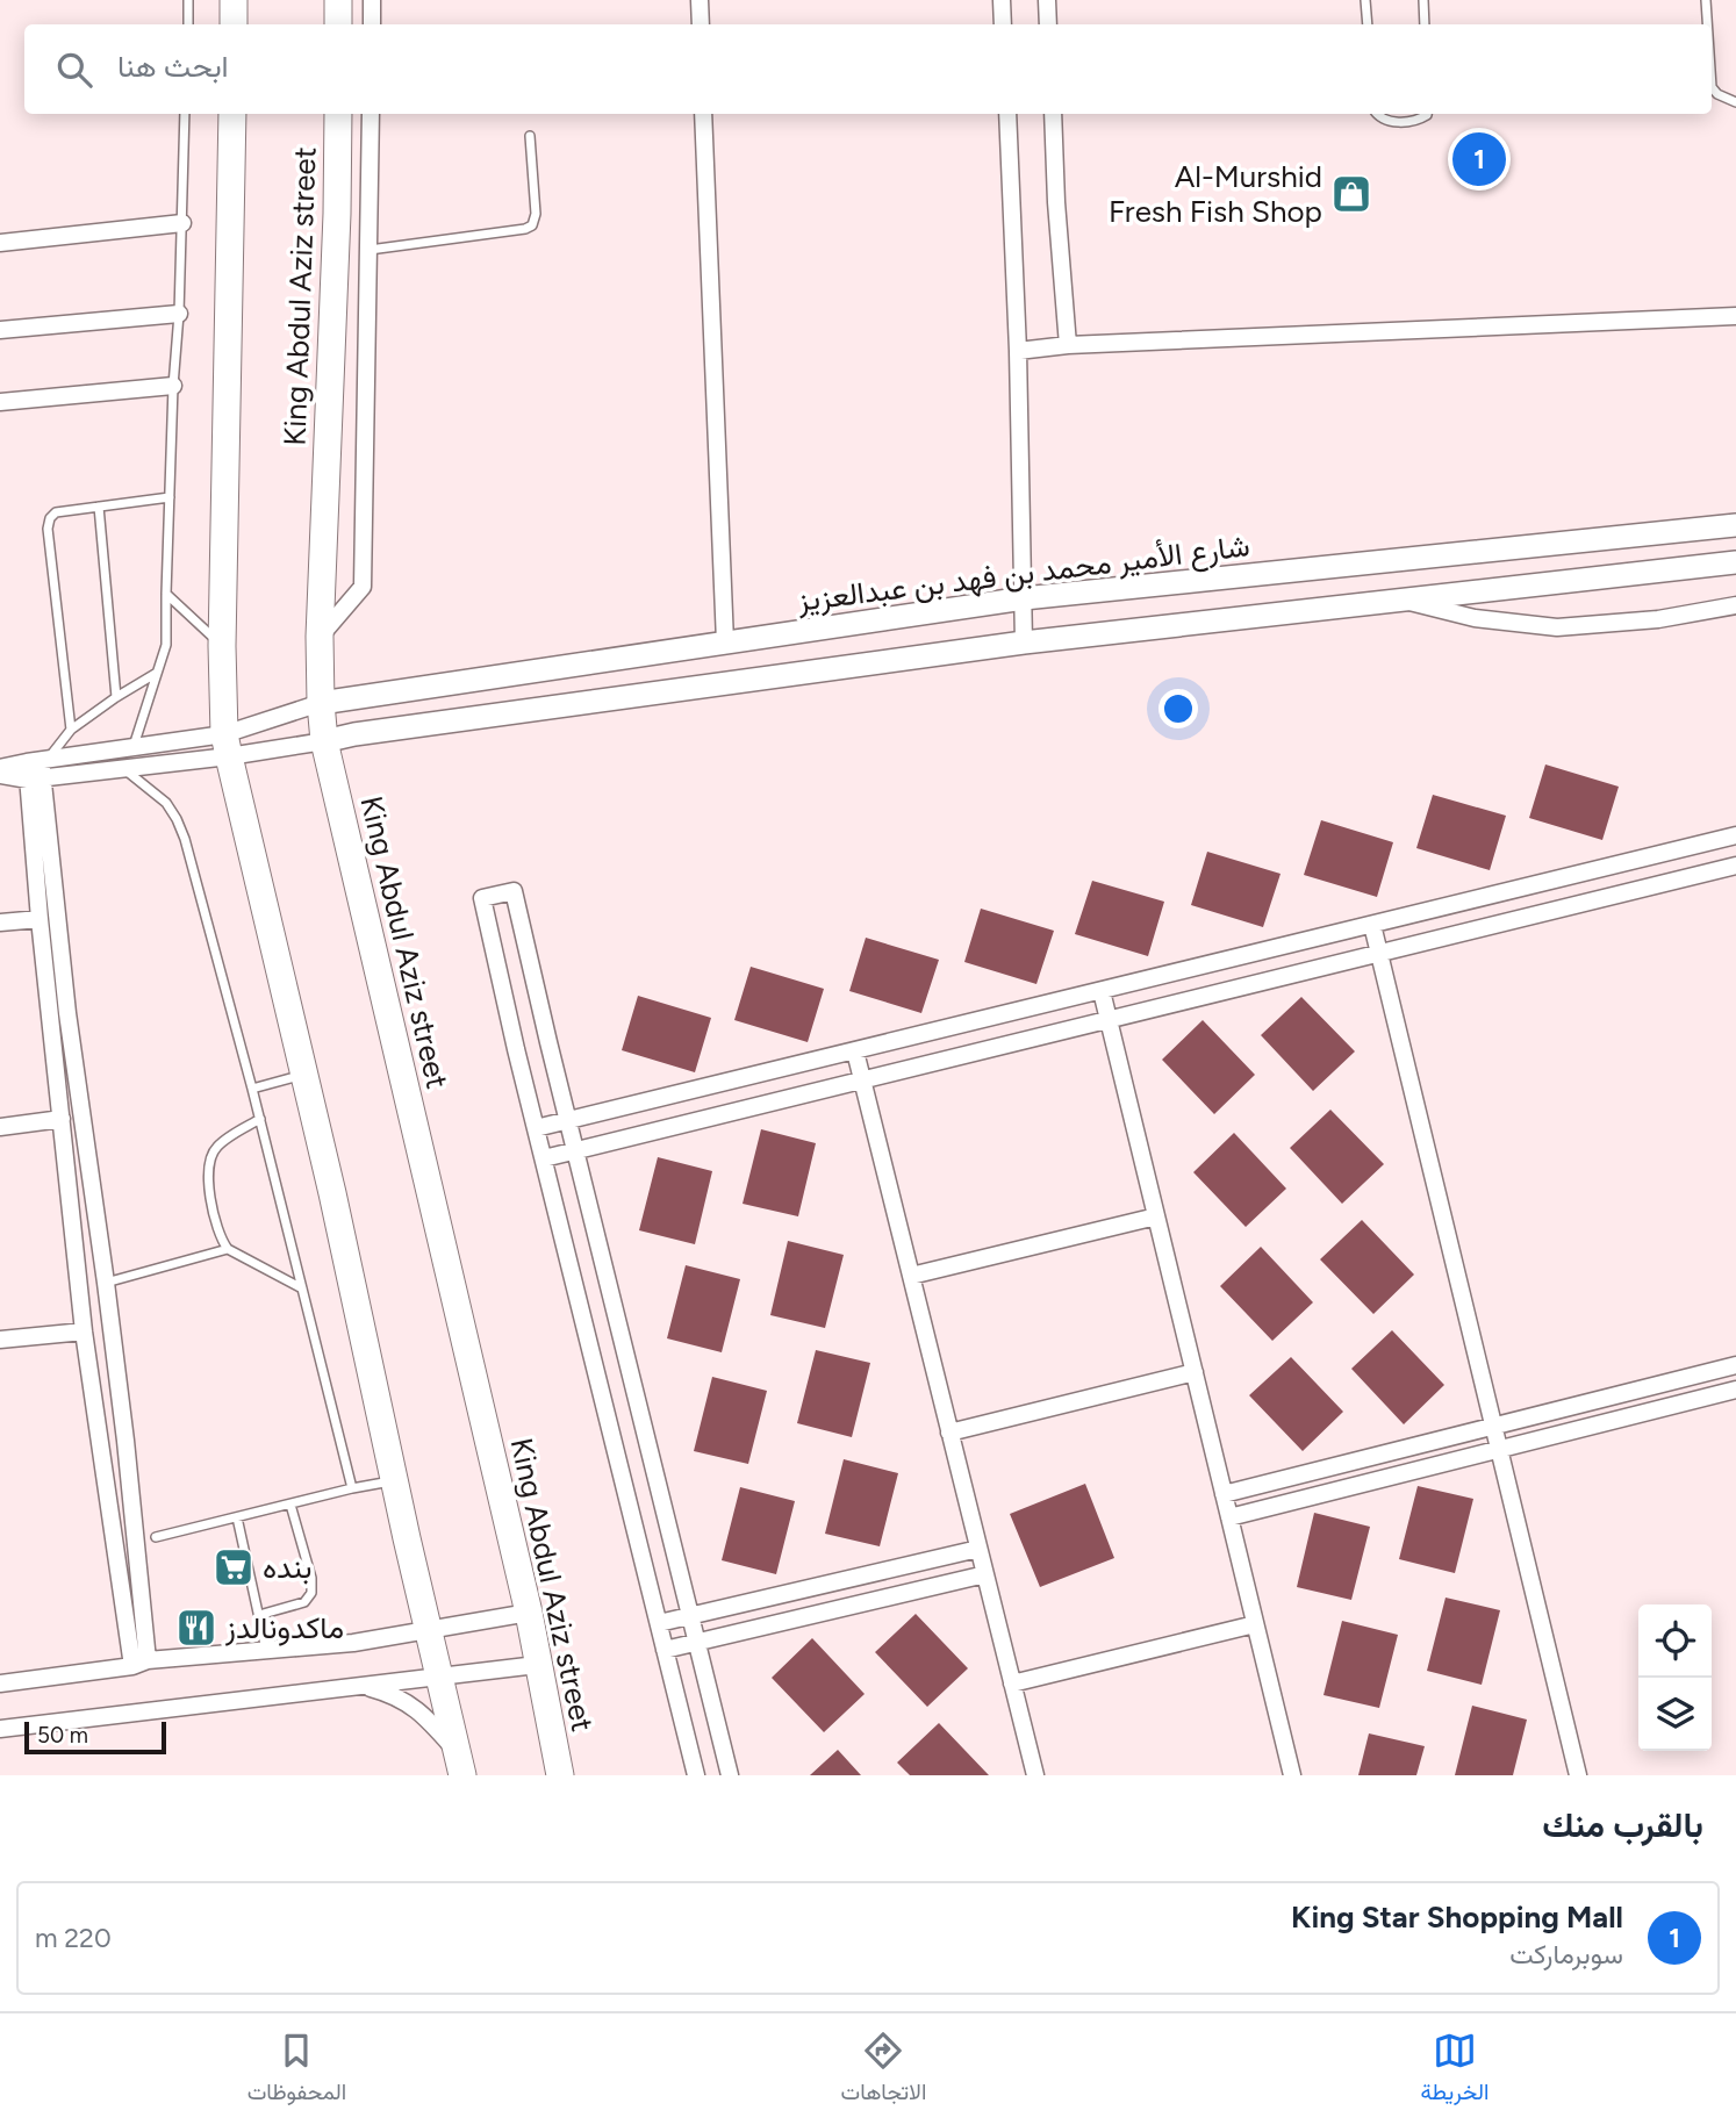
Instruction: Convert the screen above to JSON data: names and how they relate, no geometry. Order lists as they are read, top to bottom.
{
  "streets": {
    "main road": ["King Abdul Aziz street", "شارع الأمير محمد بن فهد بن عبدالعزيز"]
  },
  "crossings": [
    ["King Abdul Aziz street", "شارع الأمير محمد بن فهد بن عبدالعزيز"]
  ],
  "places": {
    "shop": ["Al-Murshid Fresh Fish Shop"],
    "supermarket": ["بنده"],
    "restaurant": ["ماكدونالدز"]
  },
  "scale_bar": "50 m",
  "page": {
    "search": "ابحث هنا",
    "pins": "1",
    "scale": "50 m",
    "heading": "بالقرب منك",
    "list": [
      {
        "mark": "1",
        "name": "King Star Shopping Mall",
        "note": "سوبرماركت",
        "value": "220 m"
      }
    ],
    "nav": ["الخريطة", "الاتجاهات", "المحفوظات"]
  }
}
